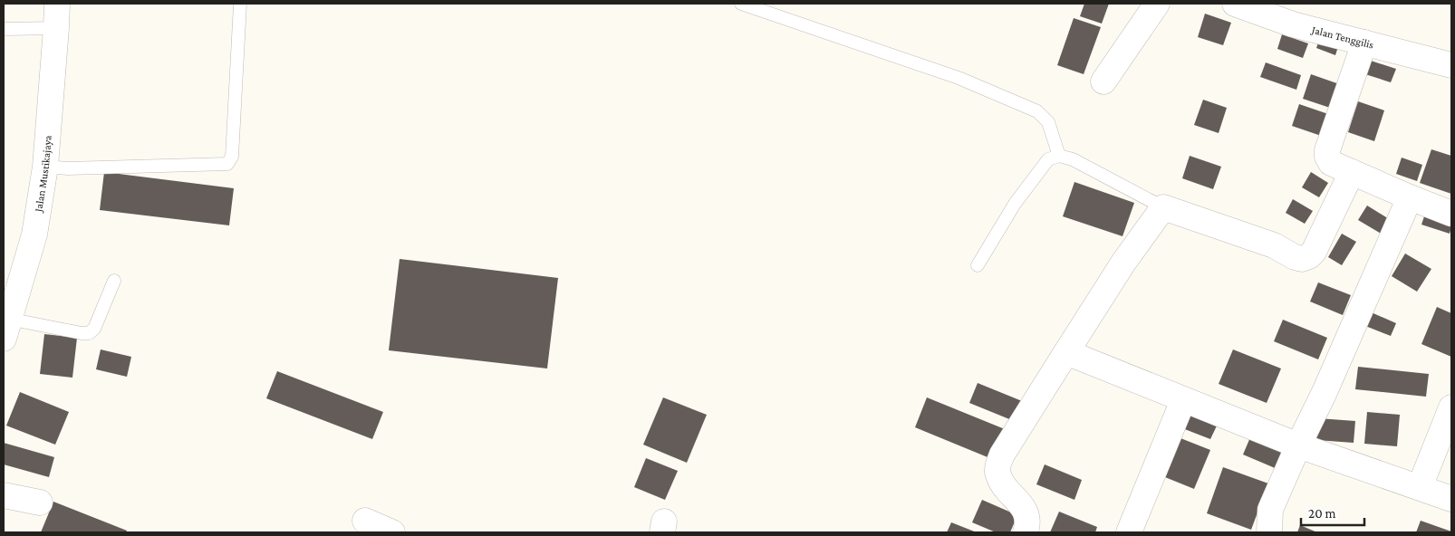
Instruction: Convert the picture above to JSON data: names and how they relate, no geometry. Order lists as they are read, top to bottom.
{
  "streets": {
    "street": ["Jalan Tenggilis", "Jalan Mustikajaya"]
  },
  "scale_bar": "20 m"
}
